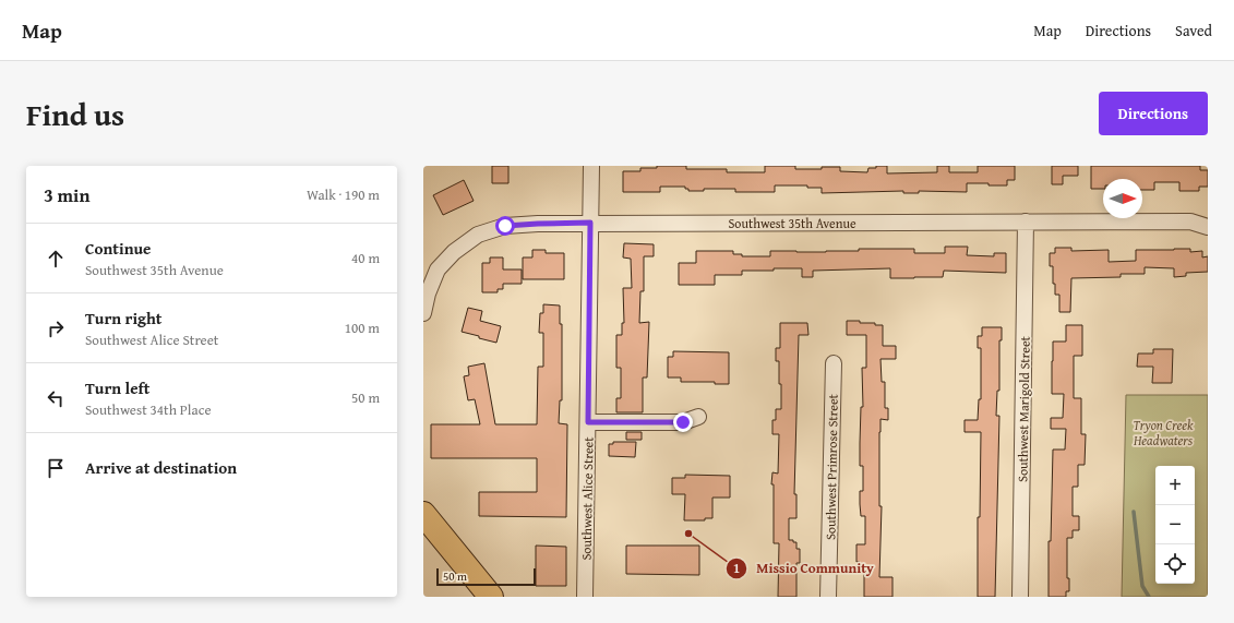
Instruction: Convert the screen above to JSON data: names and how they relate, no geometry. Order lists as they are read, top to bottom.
{
  "streets": {
    "street": [
      "Southwest 35th Avenue",
      "Southwest Marigold Street",
      "Southwest Primrose Street",
      "Southwest Alice Street"
    ]
  },
  "crossings": [
    ["Southwest 35th Avenue", "Southwest Marigold Street"],
    ["Southwest 35th Avenue", "Southwest Alice Street"]
  ],
  "parks": ["Tryon Creek Headwaters"],
  "places": ["Missio Community"],
  "scale_bar": "50 m",
  "north": "right",
  "page": {
    "header": "Map",
    "nav": ["Map", "Directions", "Saved"],
    "title": "Find us",
    "buttons": "Directions",
    "heading": ["3 min", "Walk · 190 m"],
    "list": [
      ["Continue", "Southwest 35th Avenue", "40 m"],
      ["Turn right", "Southwest Alice Street", "100 m"],
      ["Turn left", "Southwest 34th Place", "50 m"],
      "Arrive at destination"
    ],
    "map_buttons": ["+", "−"],
    "scale": "50 m"
  }
}
